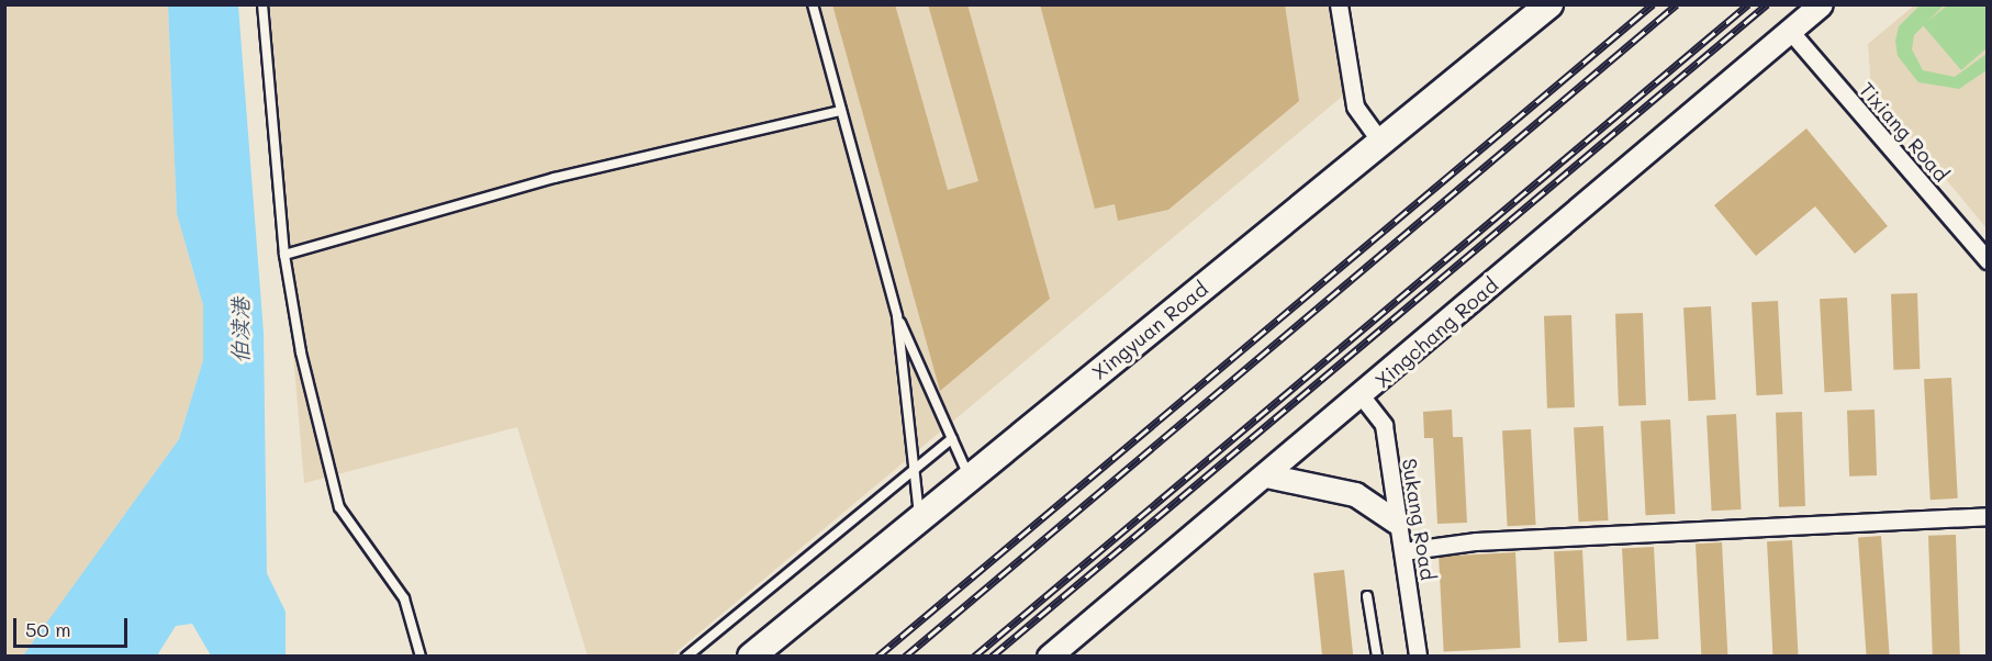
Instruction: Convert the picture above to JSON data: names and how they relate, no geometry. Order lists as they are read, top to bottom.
{
  "streets": {
    "main road": ["Xingyuan Road", "Xingchang Road"],
    "street": ["Tixiang Road", "Sukang Road"]
  },
  "crossings": [
    ["Tixiang Road", "Xingchang Road"],
    ["Xingchang Road", "Sukang Road"]
  ],
  "water": ["伯渎港"],
  "scale_bar": "50 m"
}
